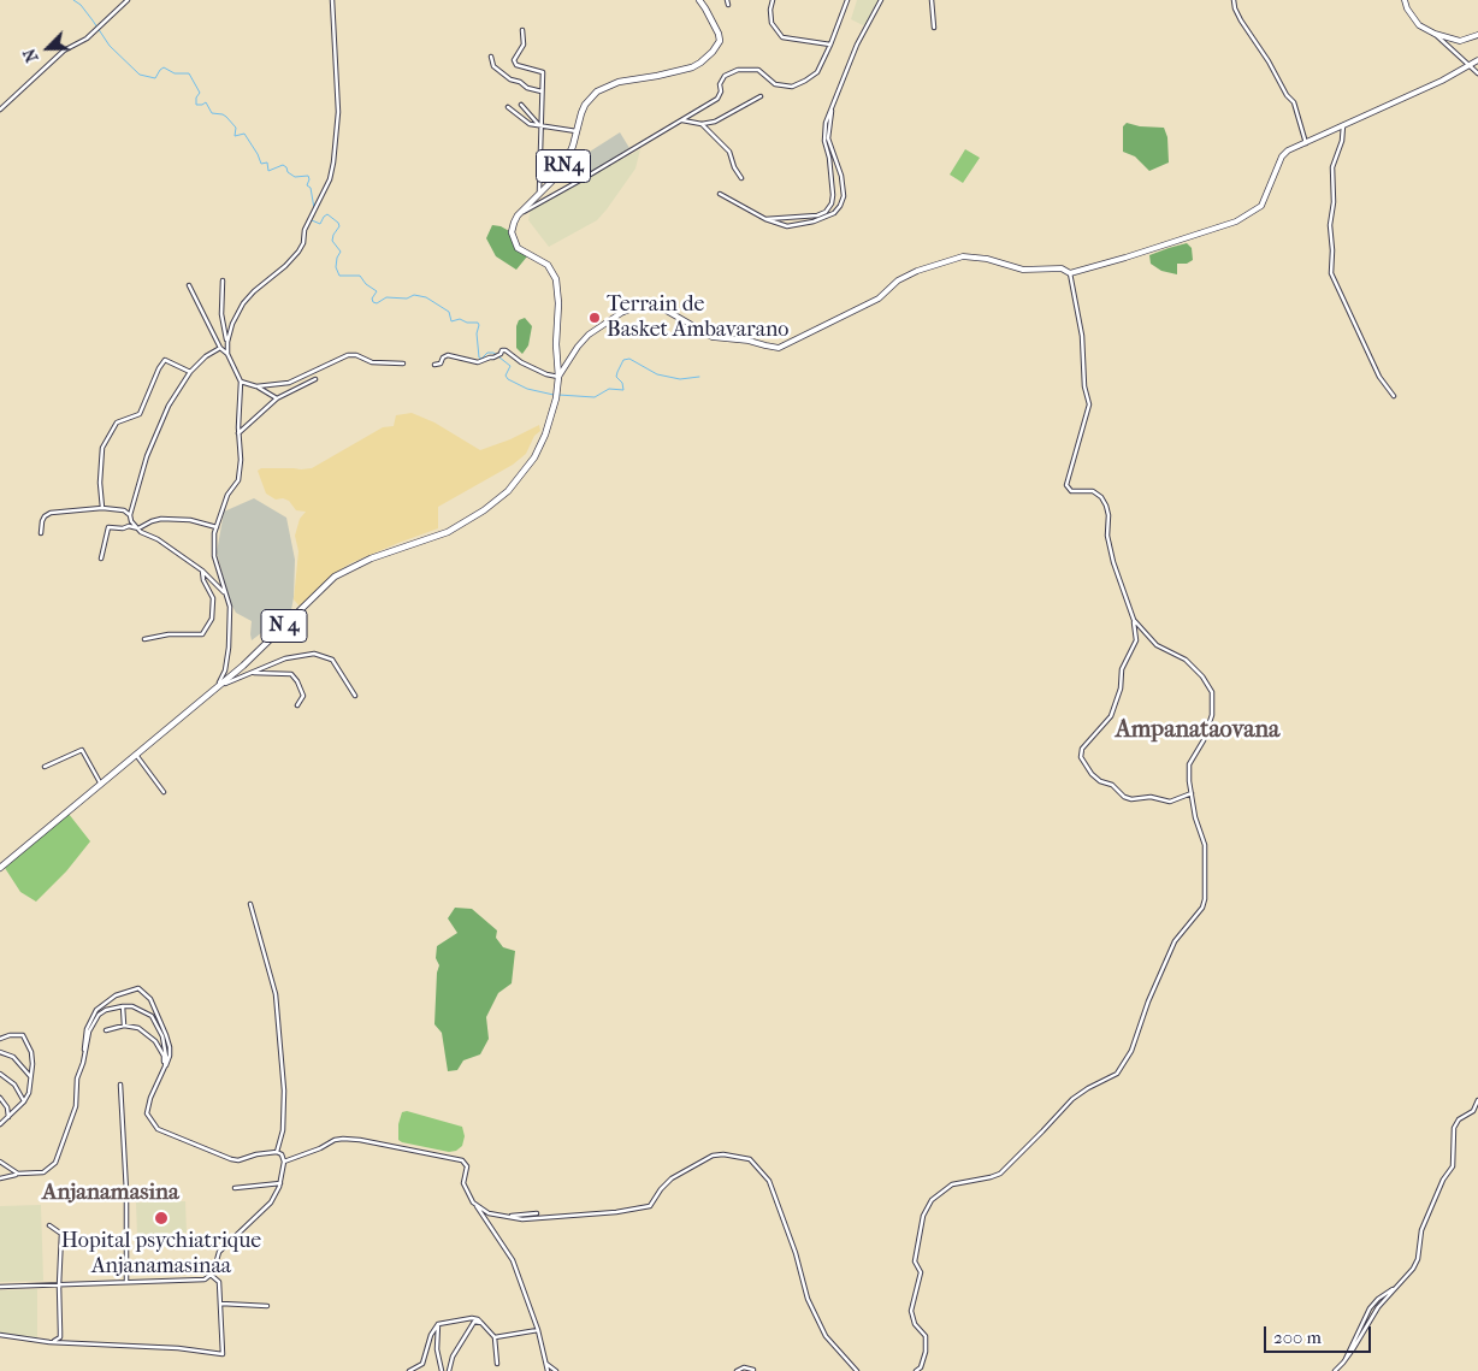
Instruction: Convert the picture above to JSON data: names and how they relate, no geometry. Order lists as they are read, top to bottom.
{
  "streets": {
    "main road": ["RN4", "N 4"]
  },
  "districts": ["Ampanataovana", "Anjanamasina"],
  "places": ["Terrain de Basket Ambavarano", "Hopital psychiatrique Anjanamasinaa"],
  "scale_bar": "200 m",
  "north": "bottom left"
}
